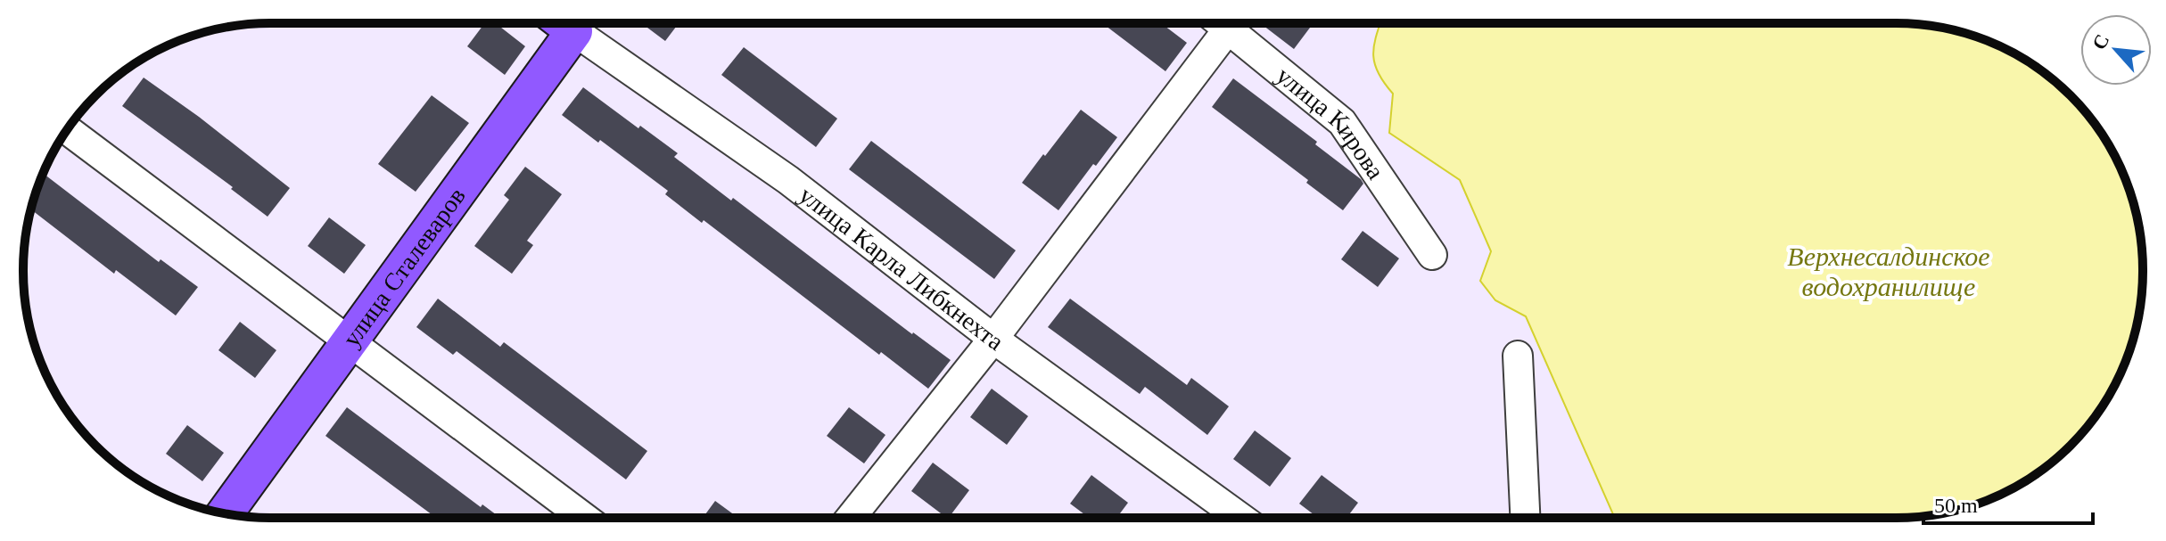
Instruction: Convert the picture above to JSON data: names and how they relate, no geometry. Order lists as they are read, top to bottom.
{
  "streets": {
    "main road": ["улица Сталеваров"],
    "street": ["улица Кирова", "улица Карла Либкнехта"]
  },
  "water": ["Верхнесалдинское водохранилище"],
  "scale_bar": "50 m",
  "north": "top left"
}
